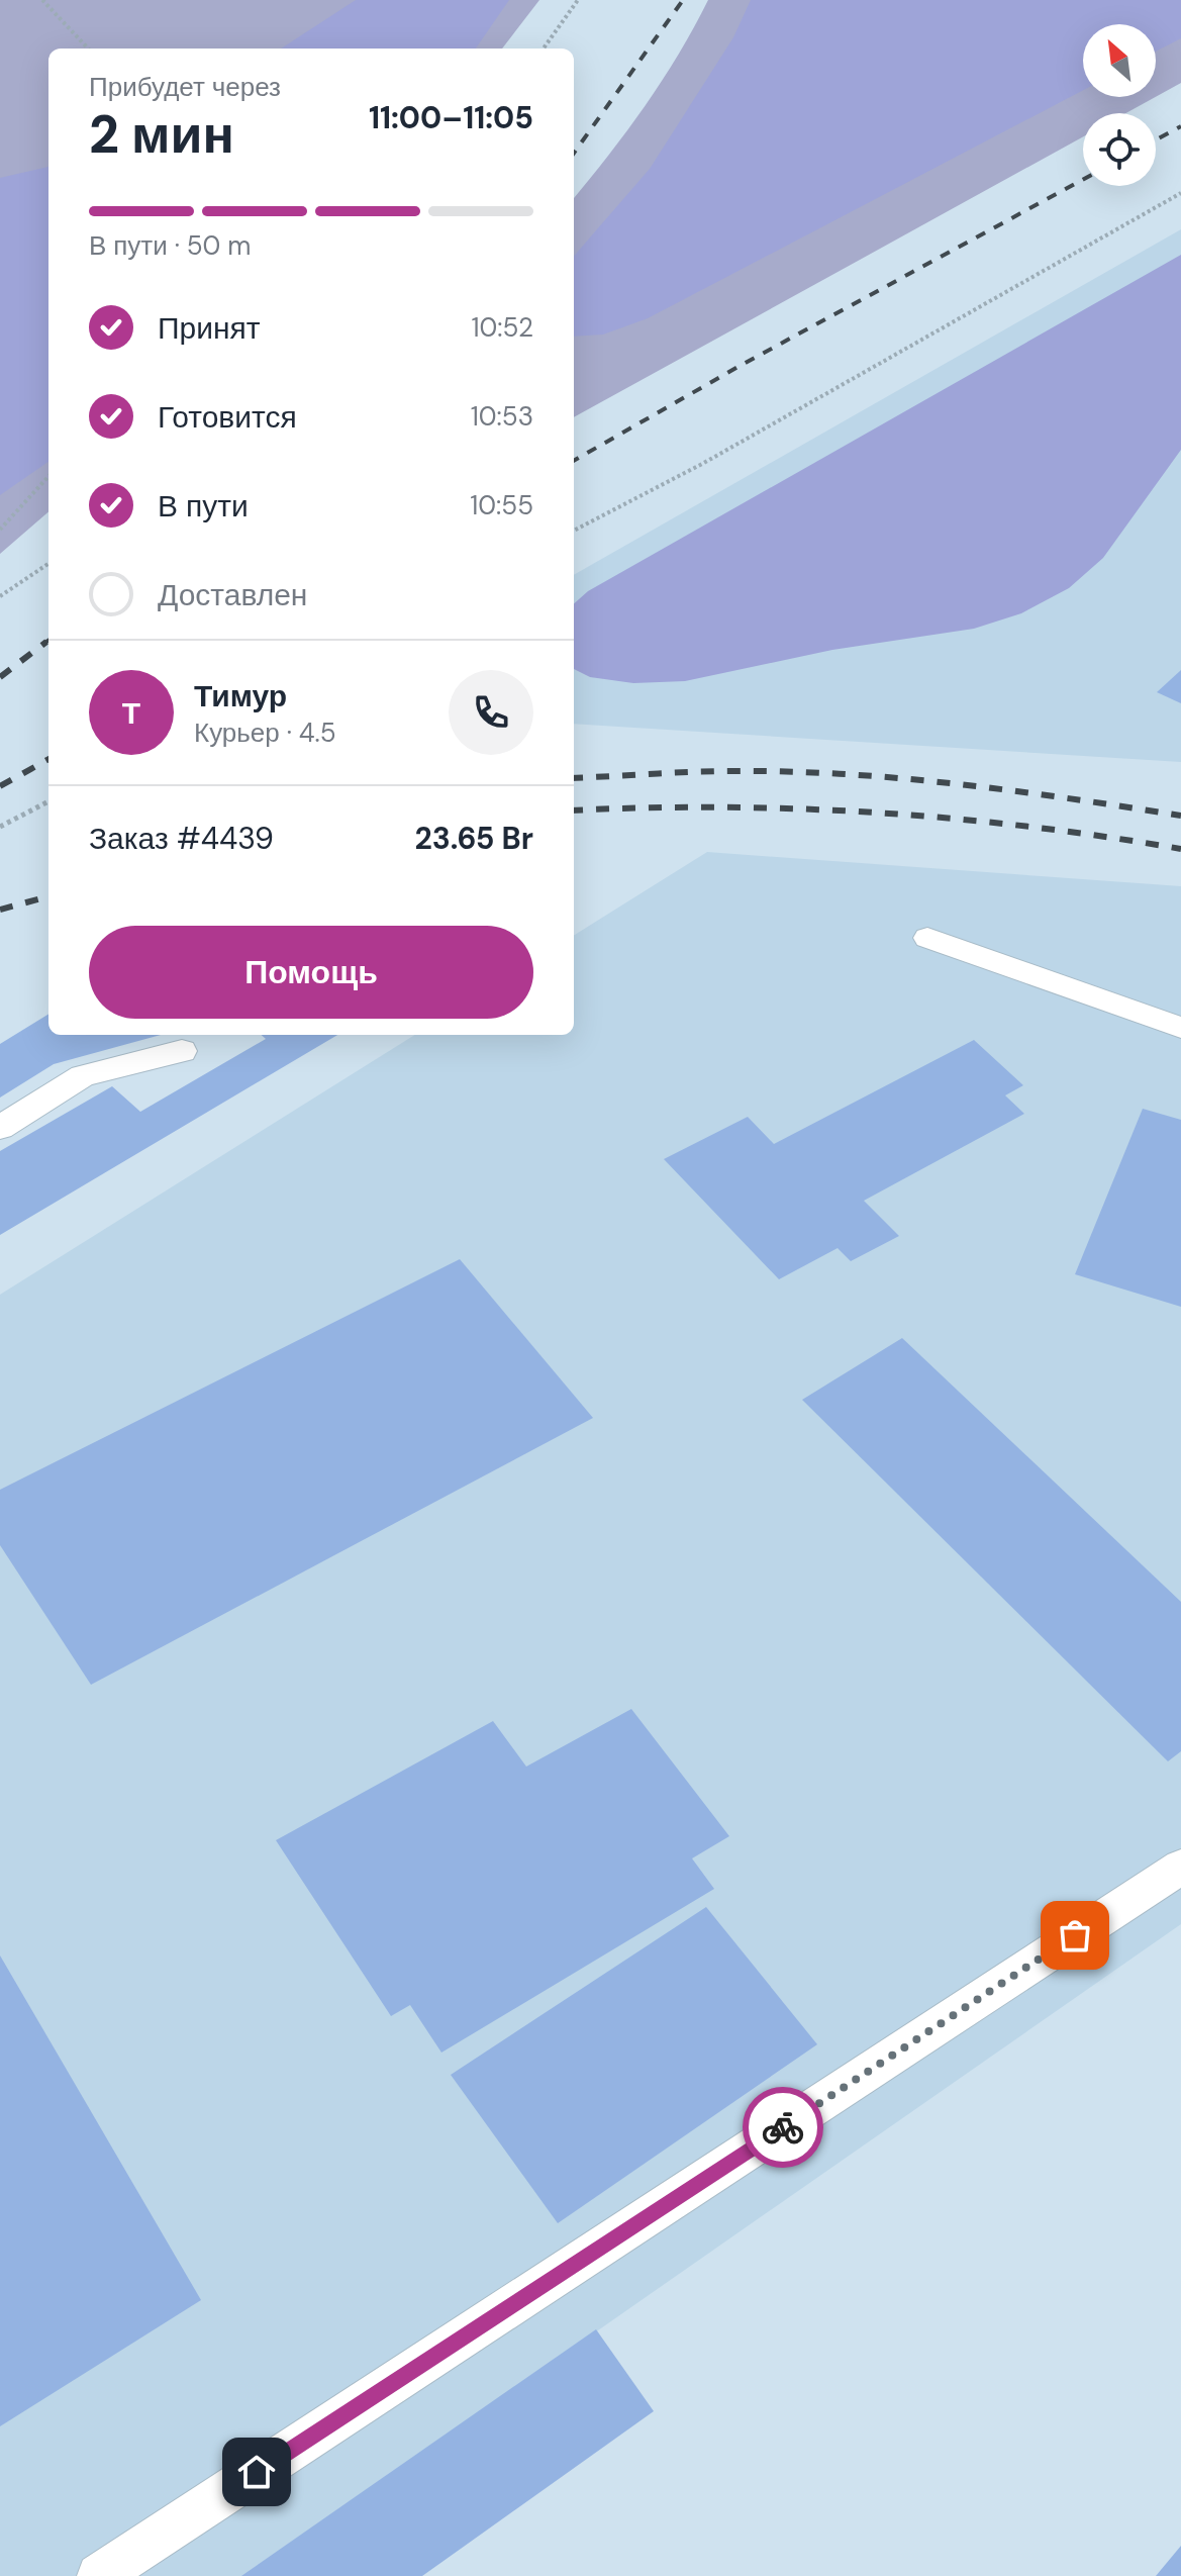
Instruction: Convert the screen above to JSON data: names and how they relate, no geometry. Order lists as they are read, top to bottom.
{
  "north": "top left",
  "page": {
    "heading": ["2 мин", "Прибудет через", "11:00–11:05"],
    "panel": [
      "Тимур",
      "Курьер · 4.5",
      "Заказ #4439",
      "23.65 Br"
    ],
    "bar": "В пути · 50 m",
    "list": [
      ["Принят", "10:52"],
      ["Готовится", "10:53"],
      ["В пути", "10:55"],
      "Доставлен"
    ],
    "round": "Т",
    "buttons": "Помощь"
  }
}
